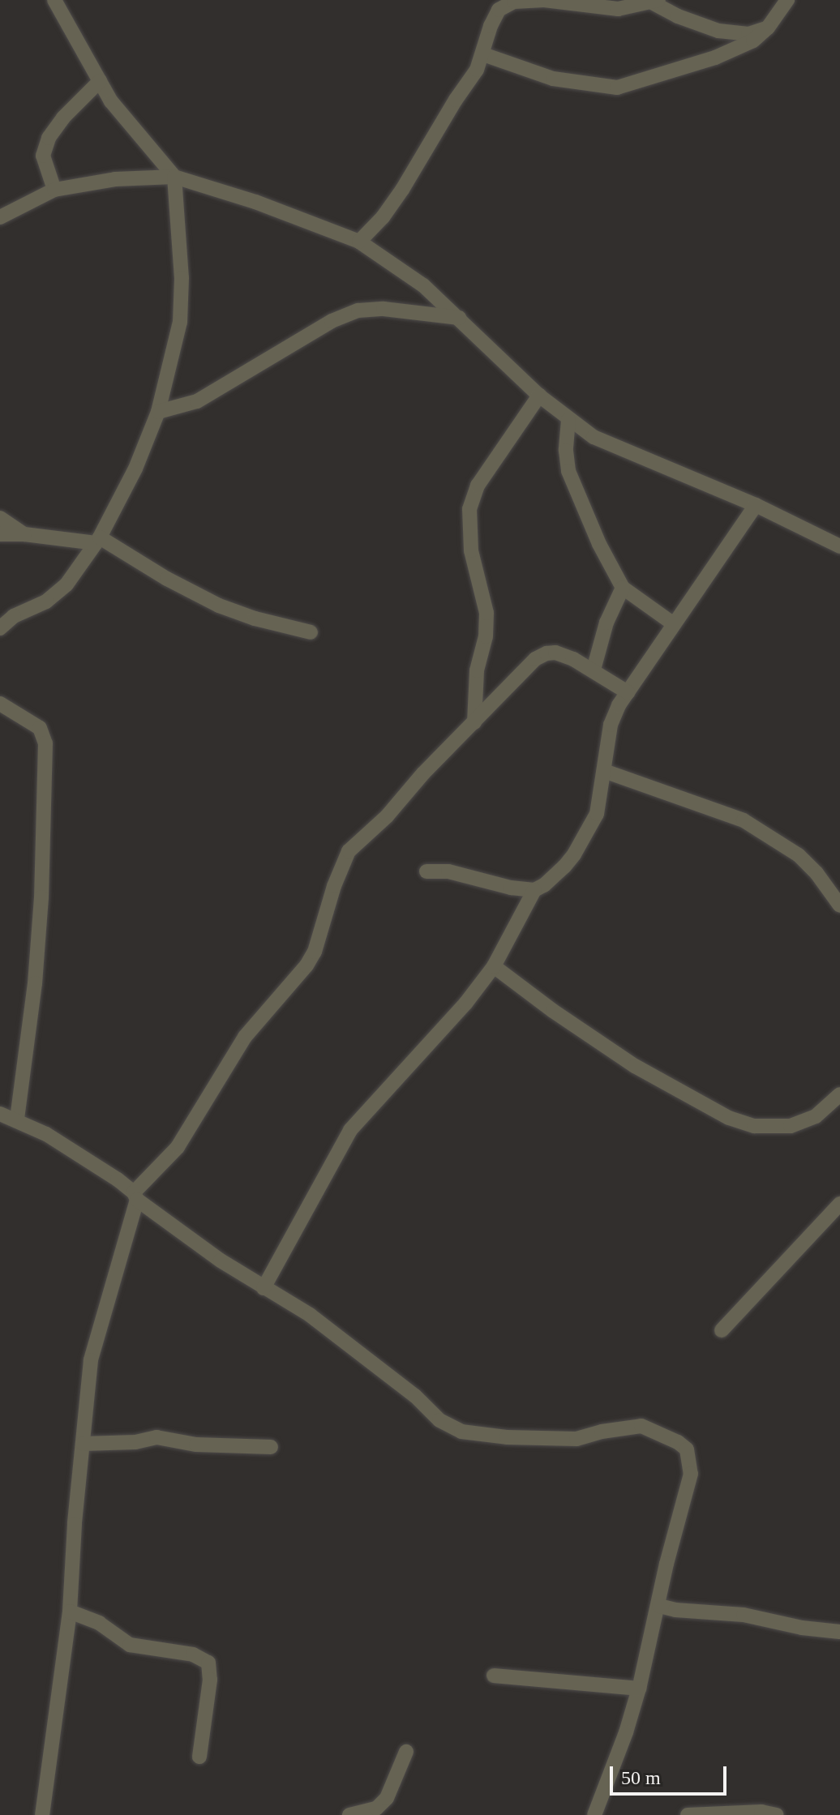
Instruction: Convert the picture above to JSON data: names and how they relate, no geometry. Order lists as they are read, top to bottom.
{
  "scale_bar": "50 m"
}
